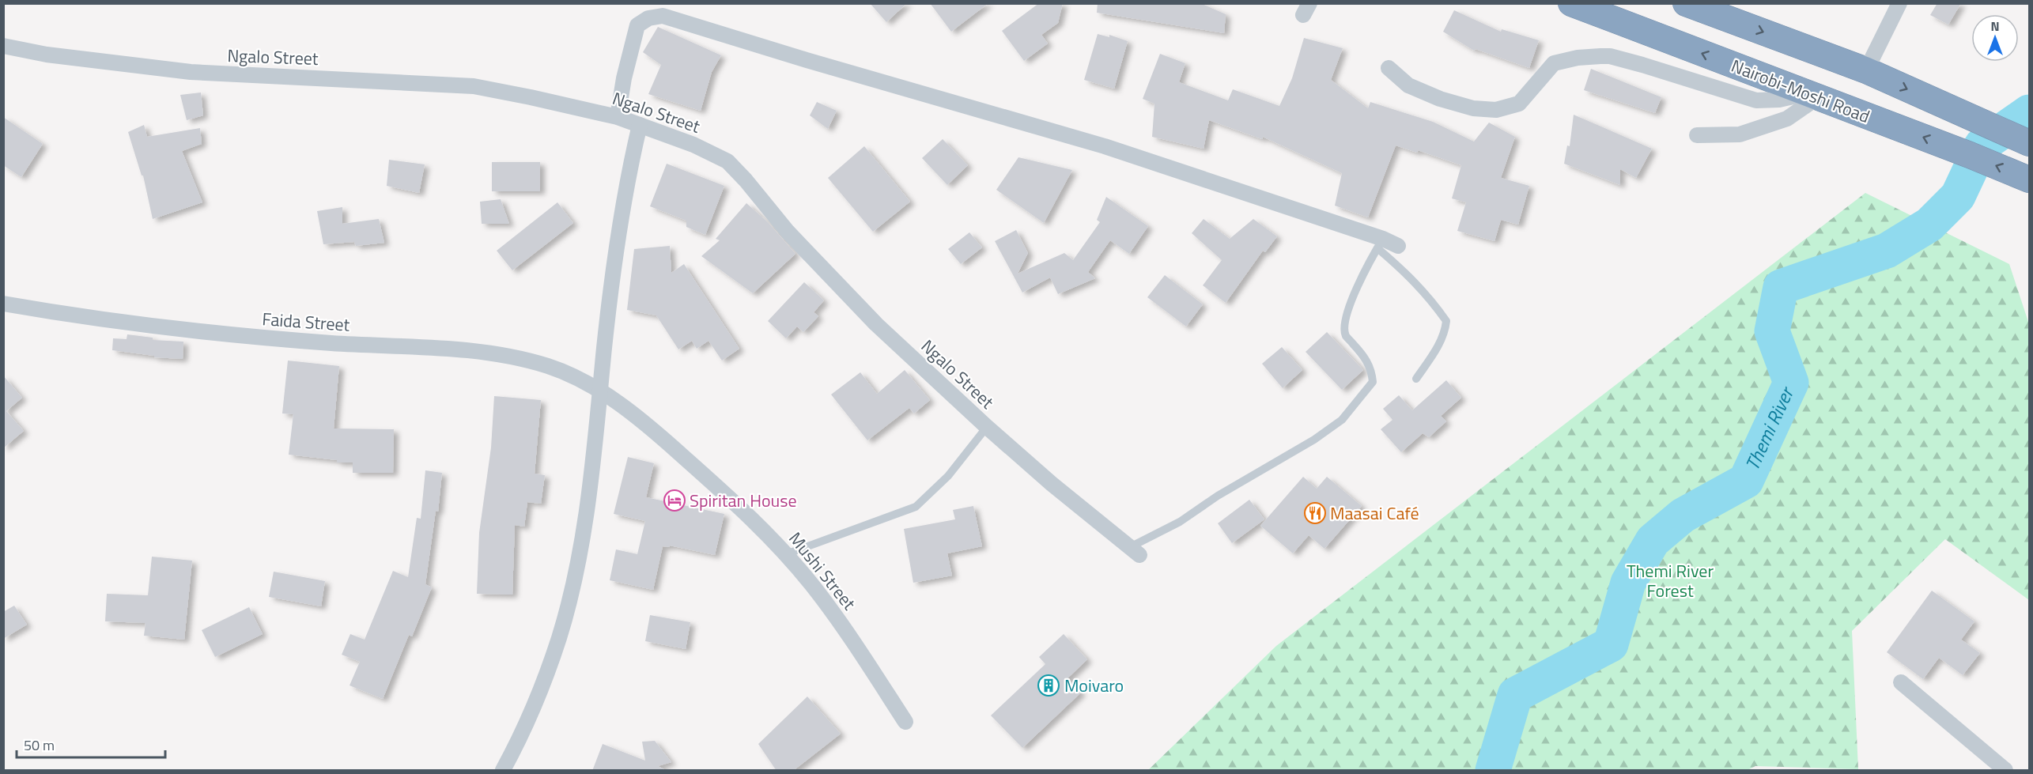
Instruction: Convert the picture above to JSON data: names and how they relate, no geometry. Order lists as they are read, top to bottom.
{
  "streets": {
    "highway": ["Nairobi-Moshi Road"],
    "street": ["Ngalo Street", "Faida Street", "Mushi Street"]
  },
  "crossings": [
    ["Faida Street", "Mushi Street"]
  ],
  "water": ["Themi River"],
  "parks": ["Themi River Forest"],
  "places": {
    "hotel": ["Spiritan House"],
    "restaurant": ["Maasai Café"],
    "building": ["Moivaro"]
  },
  "scale_bar": "50 m",
  "north": "top"
}
